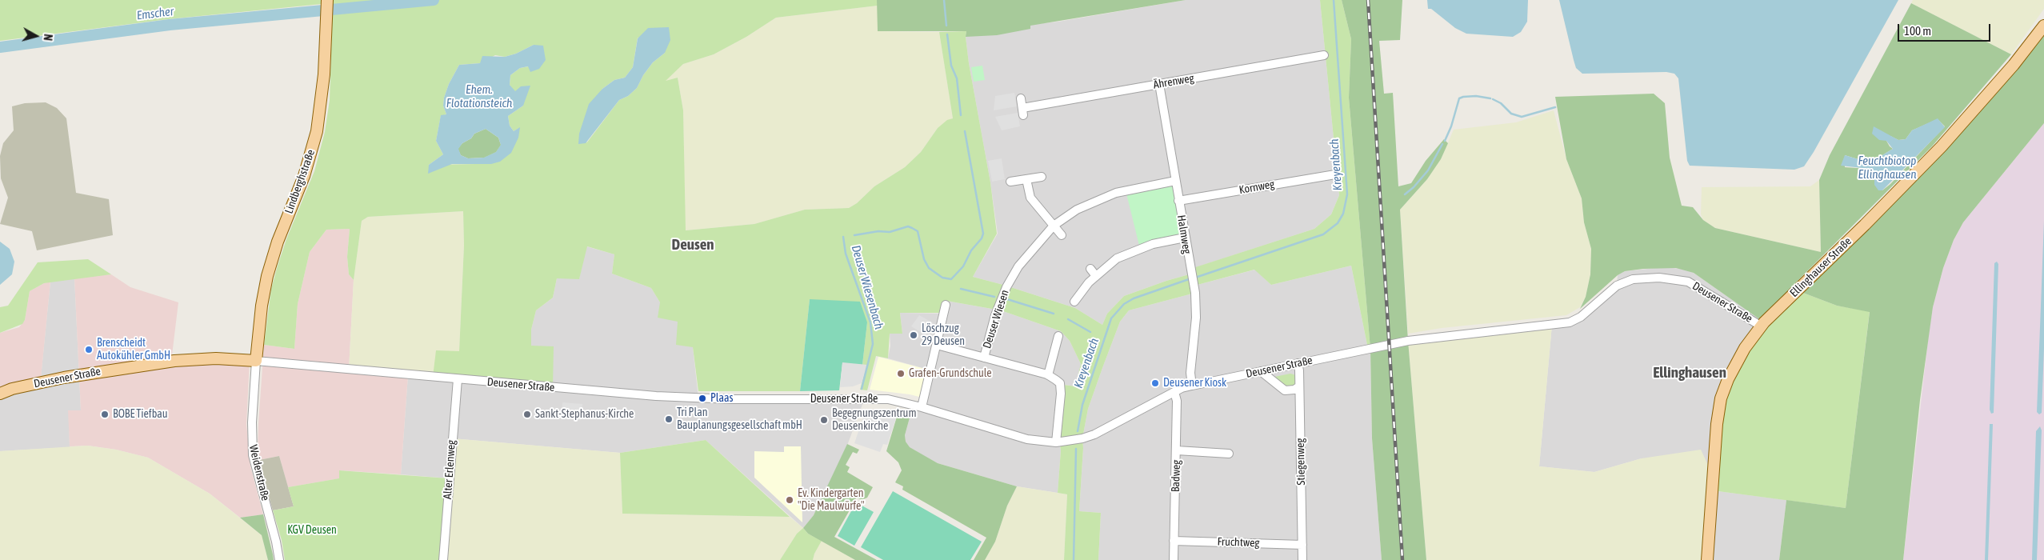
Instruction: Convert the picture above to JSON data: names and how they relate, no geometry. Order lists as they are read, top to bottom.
{
  "streets": {
    "main road": ["Lindberghstraße", "Ellinghauser Straße", "Deusener Straße"],
    "street": [
      "Ährenweg",
      "Kornweg",
      "Halmweg",
      "Deuser Wiesen",
      "Stiegenweg",
      "Alter Erlenweg",
      "Weidenstraße",
      "Badweg",
      "Fruchtweg"
    ]
  },
  "crossings": [
    ["Ährenweg", "Halmweg"],
    ["Lindberghstraße", "Deusener Straße"],
    ["Lindberghstraße", "Weidenstraße"],
    ["Kornweg", "Halmweg"],
    ["Halmweg", "Deusener Straße"],
    ["Halmweg", "Deuser Wiesen"],
    ["Ellinghauser Straße", "Deusener Straße"],
    ["Deusener Straße", "Stiegenweg"],
    ["Deusener Straße", "Alter Erlenweg"],
    ["Deusener Straße", "Weidenstraße"],
    ["Deusener Straße", "Badweg"],
    ["Stiegenweg", "Fruchtweg"],
    ["Badweg", "Fruchtweg"]
  ],
  "districts": ["Deusen", "Ellinghausen"],
  "water": [
    "Emscher",
    "Ehem. Flotationsteich",
    "Feuchtbiotop Ellinghausen",
    "Kreyenbach",
    "Deuser Wiesenbach"
  ],
  "parks": ["KGV Deusen"],
  "places": [
    "Löschzug 29 Deusen",
    "Brenscheidt Autokühler GmbH",
    "Grafen-Grundschule",
    "Deusener Kiosk",
    "Plaas",
    "BOBE Tiefbau",
    "Sankt-Stephanus-Kirche",
    "Tri Plan Bauplanungsgesellschaft mbH",
    "Begegnungszentrum Deusenkirche",
    "Ev. Kindergarten \"Die Maulwürfe\""
  ],
  "scale_bar": "100 m",
  "north": "right"
}
